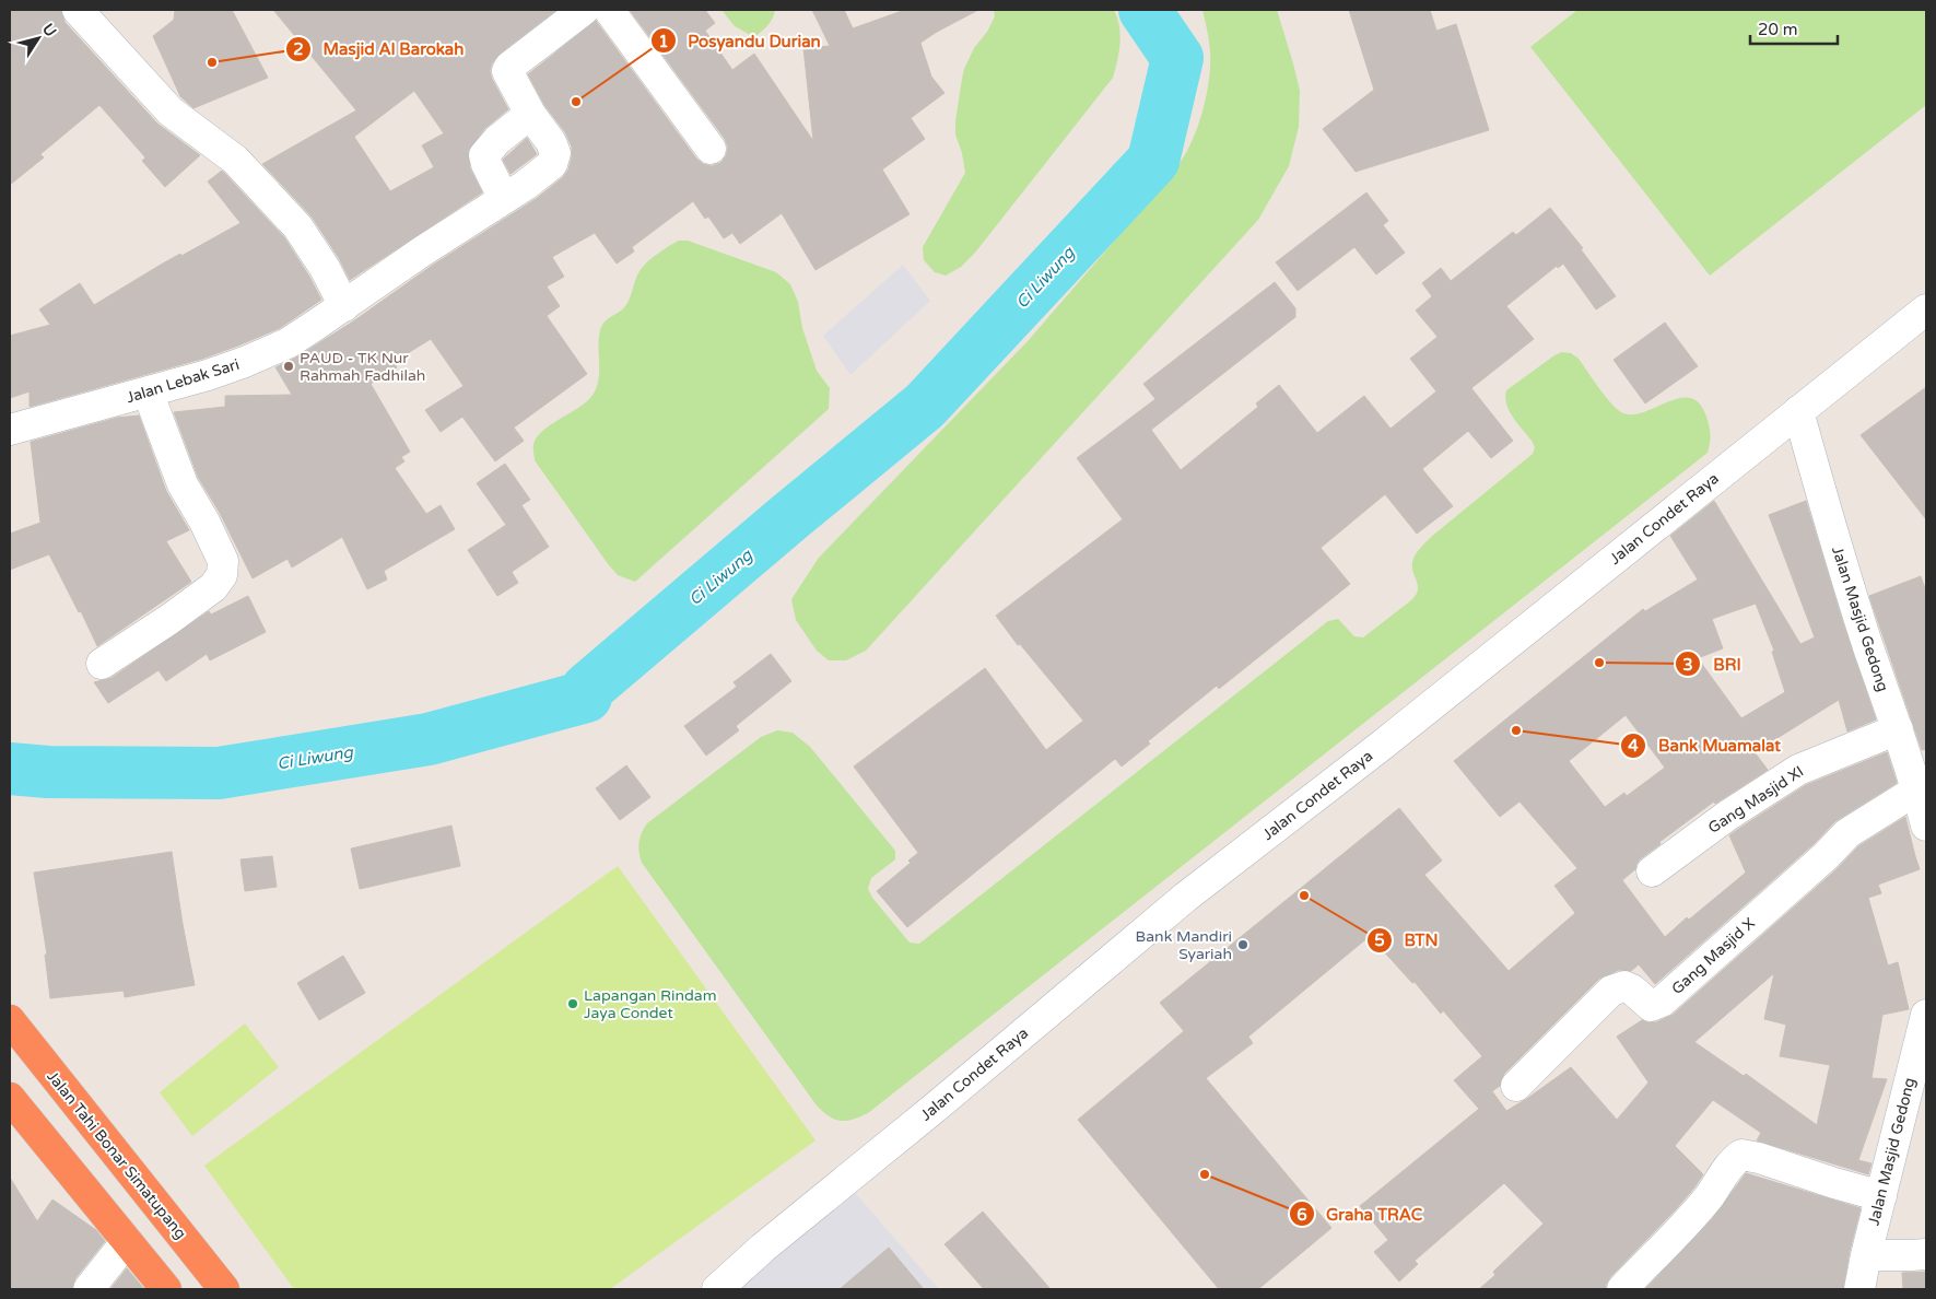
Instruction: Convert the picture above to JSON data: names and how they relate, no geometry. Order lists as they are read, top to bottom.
{
  "streets": {
    "highway": ["Jalan Tahi Bonar Simatupang"],
    "street": [
      "Jalan Lebak Sari",
      "Jalan Condet Raya",
      "Jalan Masjid Gedong",
      "Gang Masjid XI",
      "Gang Masjid X"
    ]
  },
  "crossings": [
    ["Jalan Condet Raya", "Jalan Masjid Gedong"],
    ["Jalan Masjid Gedong", "Gang Masjid XI"],
    ["Jalan Masjid Gedong", "Gang Masjid X"]
  ],
  "water": ["Ci Liwung"],
  "places": [
    "Masjid Al Barokah",
    "Posyandu Durian",
    "PAUD - TK Nur Rahmah Fadhilah",
    "BRI",
    "Bank Muamalat",
    "BTN",
    "Bank Mandiri Syariah",
    "Lapangan Rindam Jaya Condet",
    "Graha TRAC"
  ],
  "scale_bar": "20 m",
  "north": "top right"
}
